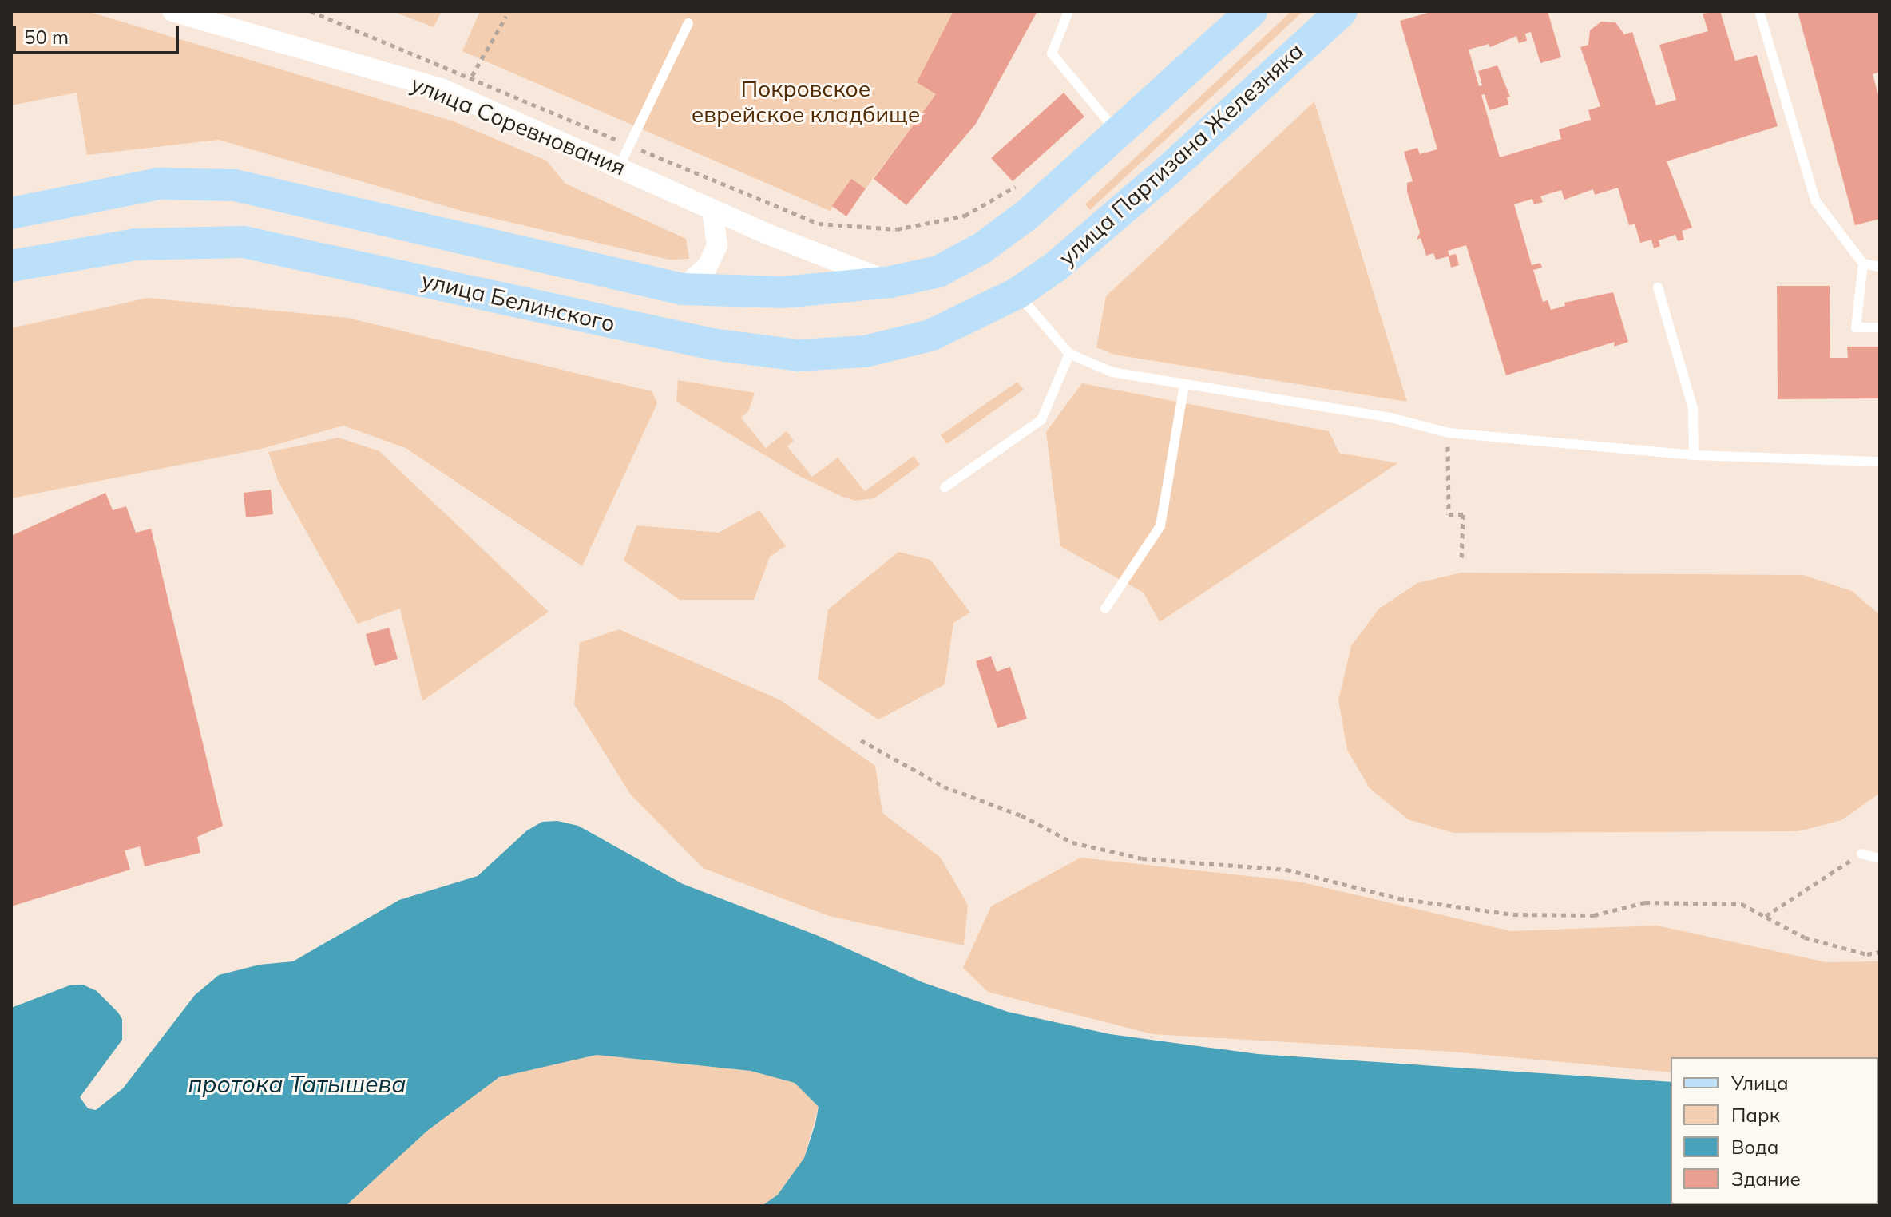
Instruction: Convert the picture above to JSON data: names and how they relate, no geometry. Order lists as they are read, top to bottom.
{
  "streets": {
    "main road": ["улица Партизана Железняка", "улица Белинского"],
    "street": ["улица Соревнования"]
  },
  "crossings": [
    ["улица Партизана Железняка", "улица Белинского"]
  ],
  "water": ["протока Татышева"],
  "parks": ["Покровское еврейское кладбище"],
  "legend": [
    "Улица",
    "Парк",
    "Вода",
    "Здание"
  ],
  "scale_bar": "50 m"
}
